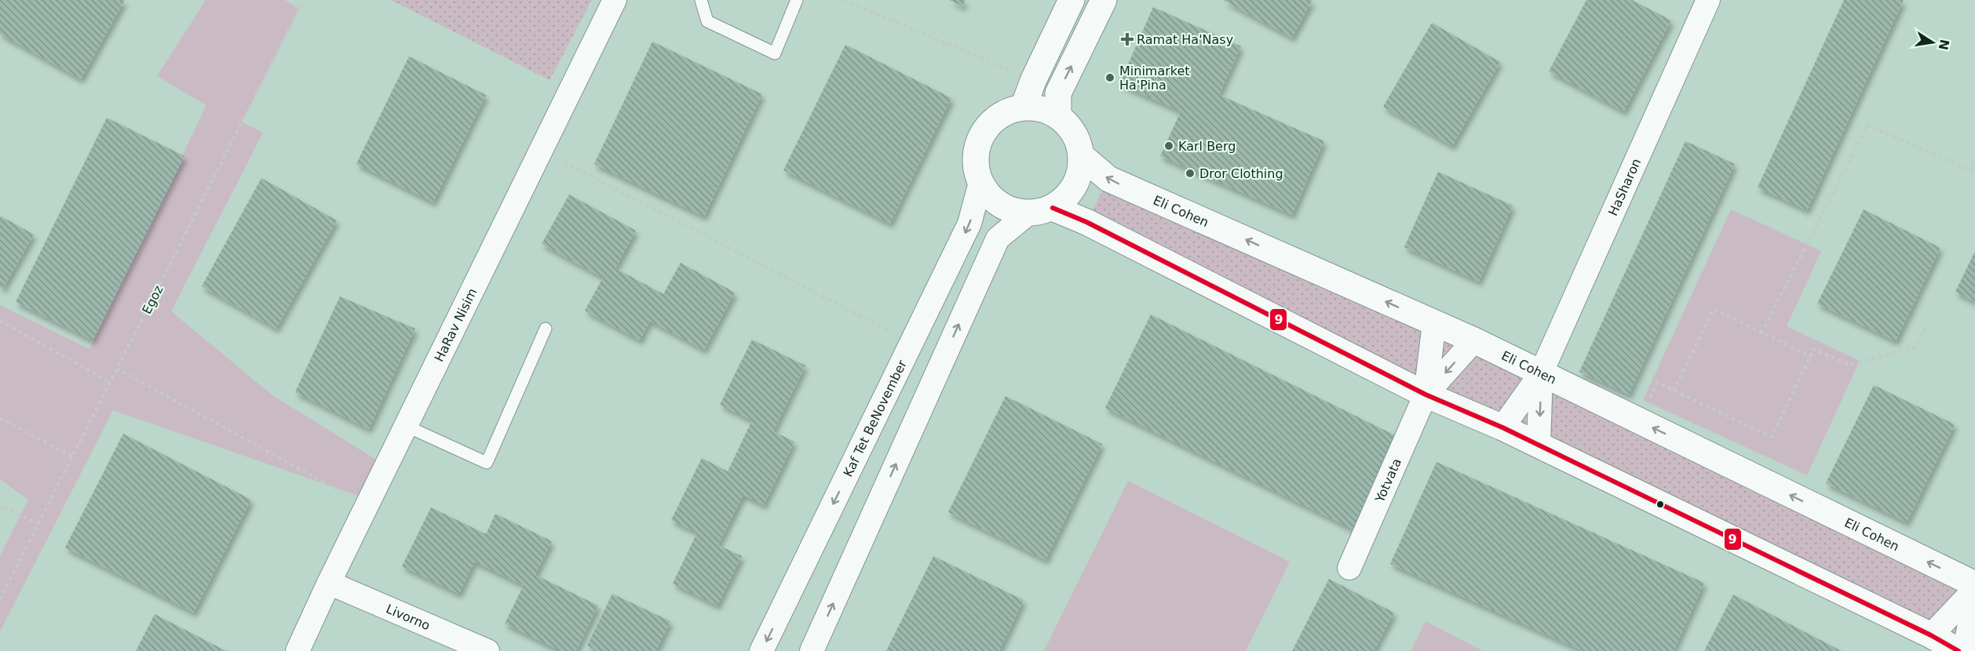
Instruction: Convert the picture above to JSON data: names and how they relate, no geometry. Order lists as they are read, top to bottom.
{
  "streets": {
    "street": [
      "HaSharon",
      "Eli Cohen",
      "HaRav Nisim",
      "Kaf Tet BeNovember",
      "Yotvata",
      "Livorno"
    ],
    "path": ["Egoz"]
  },
  "crossings": [
    ["HaSharon", "Eli Cohen"],
    ["Eli Cohen", "Kaf Tet BeNovember"],
    ["Eli Cohen", "Yotvata"],
    ["HaRav Nisim", "Livorno"]
  ],
  "places": {
    "health": ["Ramat Ha'Nasy"],
    "other": ["Minimarket Ha'Pina", "Karl Berg", "Dror Clothing"]
  },
  "lines": ["transit line 9"],
  "north": "right"
}
